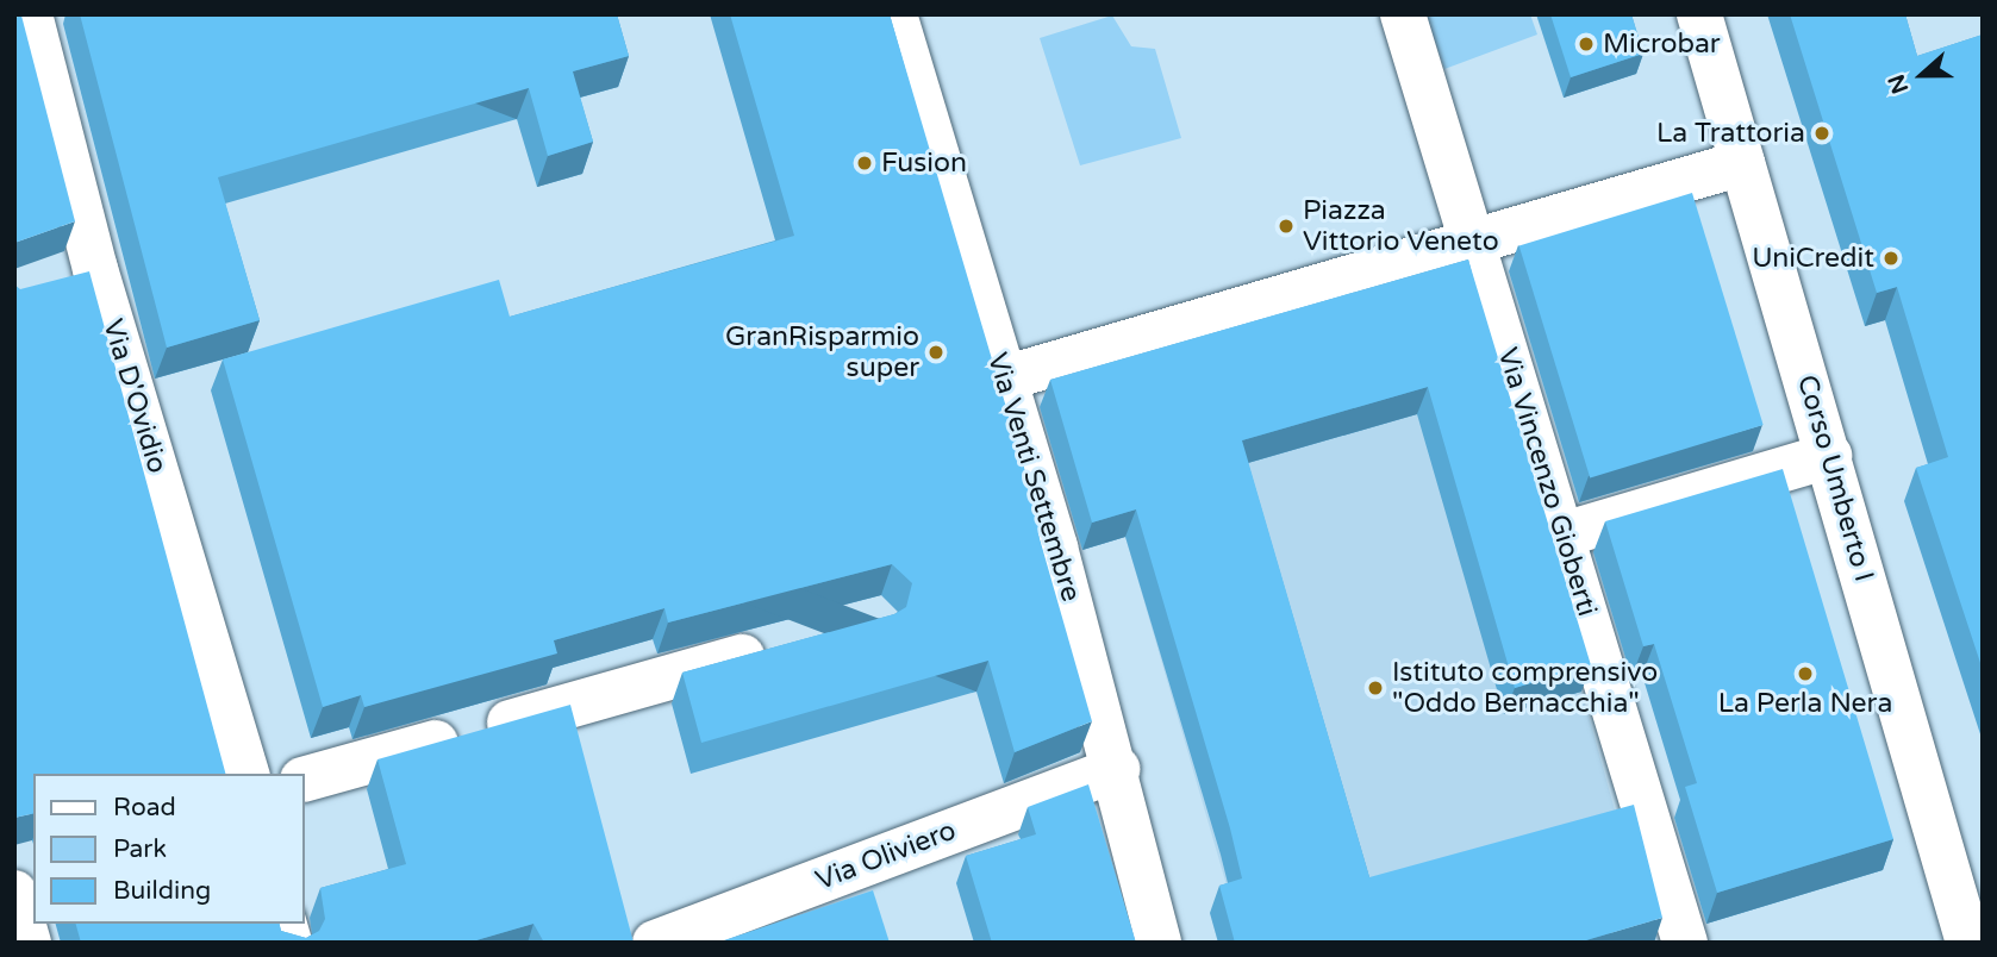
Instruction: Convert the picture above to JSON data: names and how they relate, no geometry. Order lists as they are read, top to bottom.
{
  "streets": {
    "street": [
      "Via D'Ovidio",
      "Via Venti Settembre",
      "Corso Umberto I",
      "Via Vincenzo Gioberti",
      "Via Oliviero"
    ]
  },
  "crossings": [
    ["Via Venti Settembre", "Via Oliviero"]
  ],
  "places": [
    "Microbar",
    "La Trattoria",
    "Fusion",
    "Piazza Vittorio Veneto",
    "UniCredit",
    "GranRisparmio super",
    "La Perla Nera",
    "Istituto comprensivo \"Oddo Bernacchia\""
  ],
  "legend": ["Road", "Park", "Building"],
  "north": "left"
}
